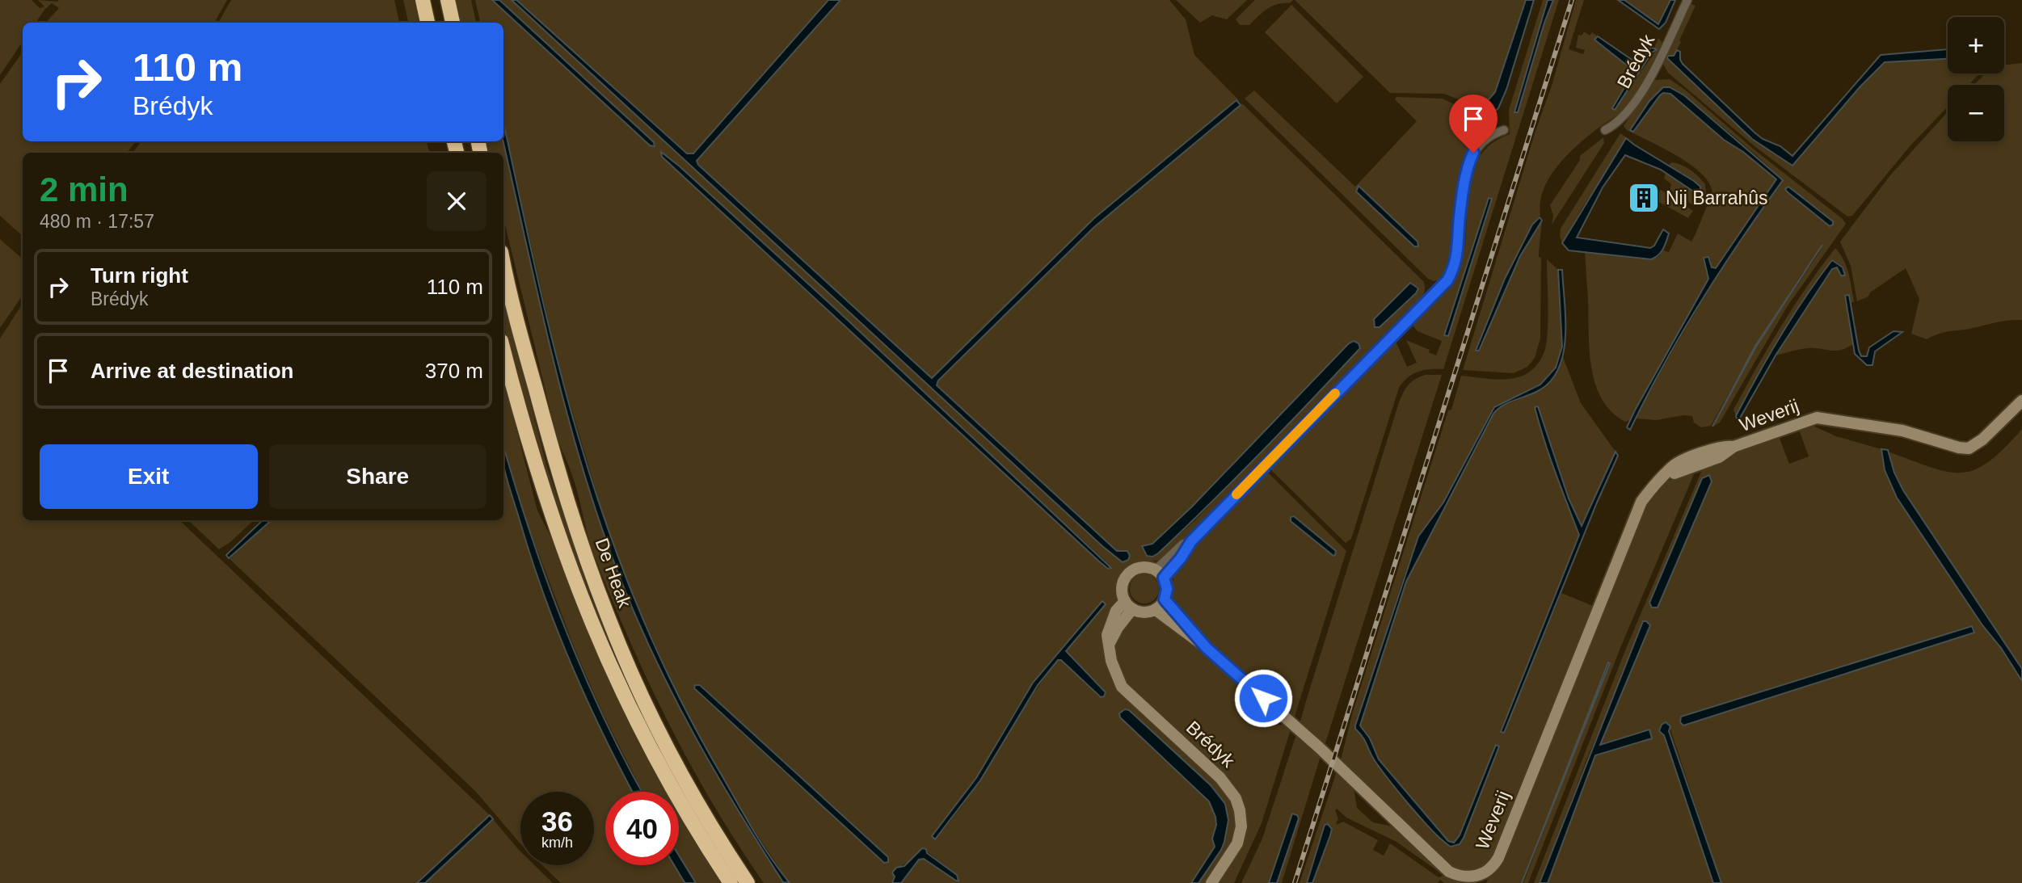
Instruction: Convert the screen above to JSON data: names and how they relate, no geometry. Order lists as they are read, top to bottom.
{
  "streets": {
    "highway": ["De Heak"],
    "street": ["Brédyk", "Weverij"]
  },
  "crossings": [
    ["Brédyk", "Weverij"]
  ],
  "places": {
    "building": ["Nij Barrahûs"]
  },
  "page": {
    "map_buttons": ["+", "−"],
    "turn": ["110 m", "Brédyk"],
    "heading": ["2 min", "480 m · 17:57"],
    "list": [
      {
        "name": "Turn right",
        "note": "Brédyk",
        "value": "110 m"
      },
      {
        "name": "Arrive at destination",
        "value": "370 m"
      }
    ],
    "buttons": ["Exit", "Share"],
    "speed": "36 km/h",
    "limit": "40"
  }
}
